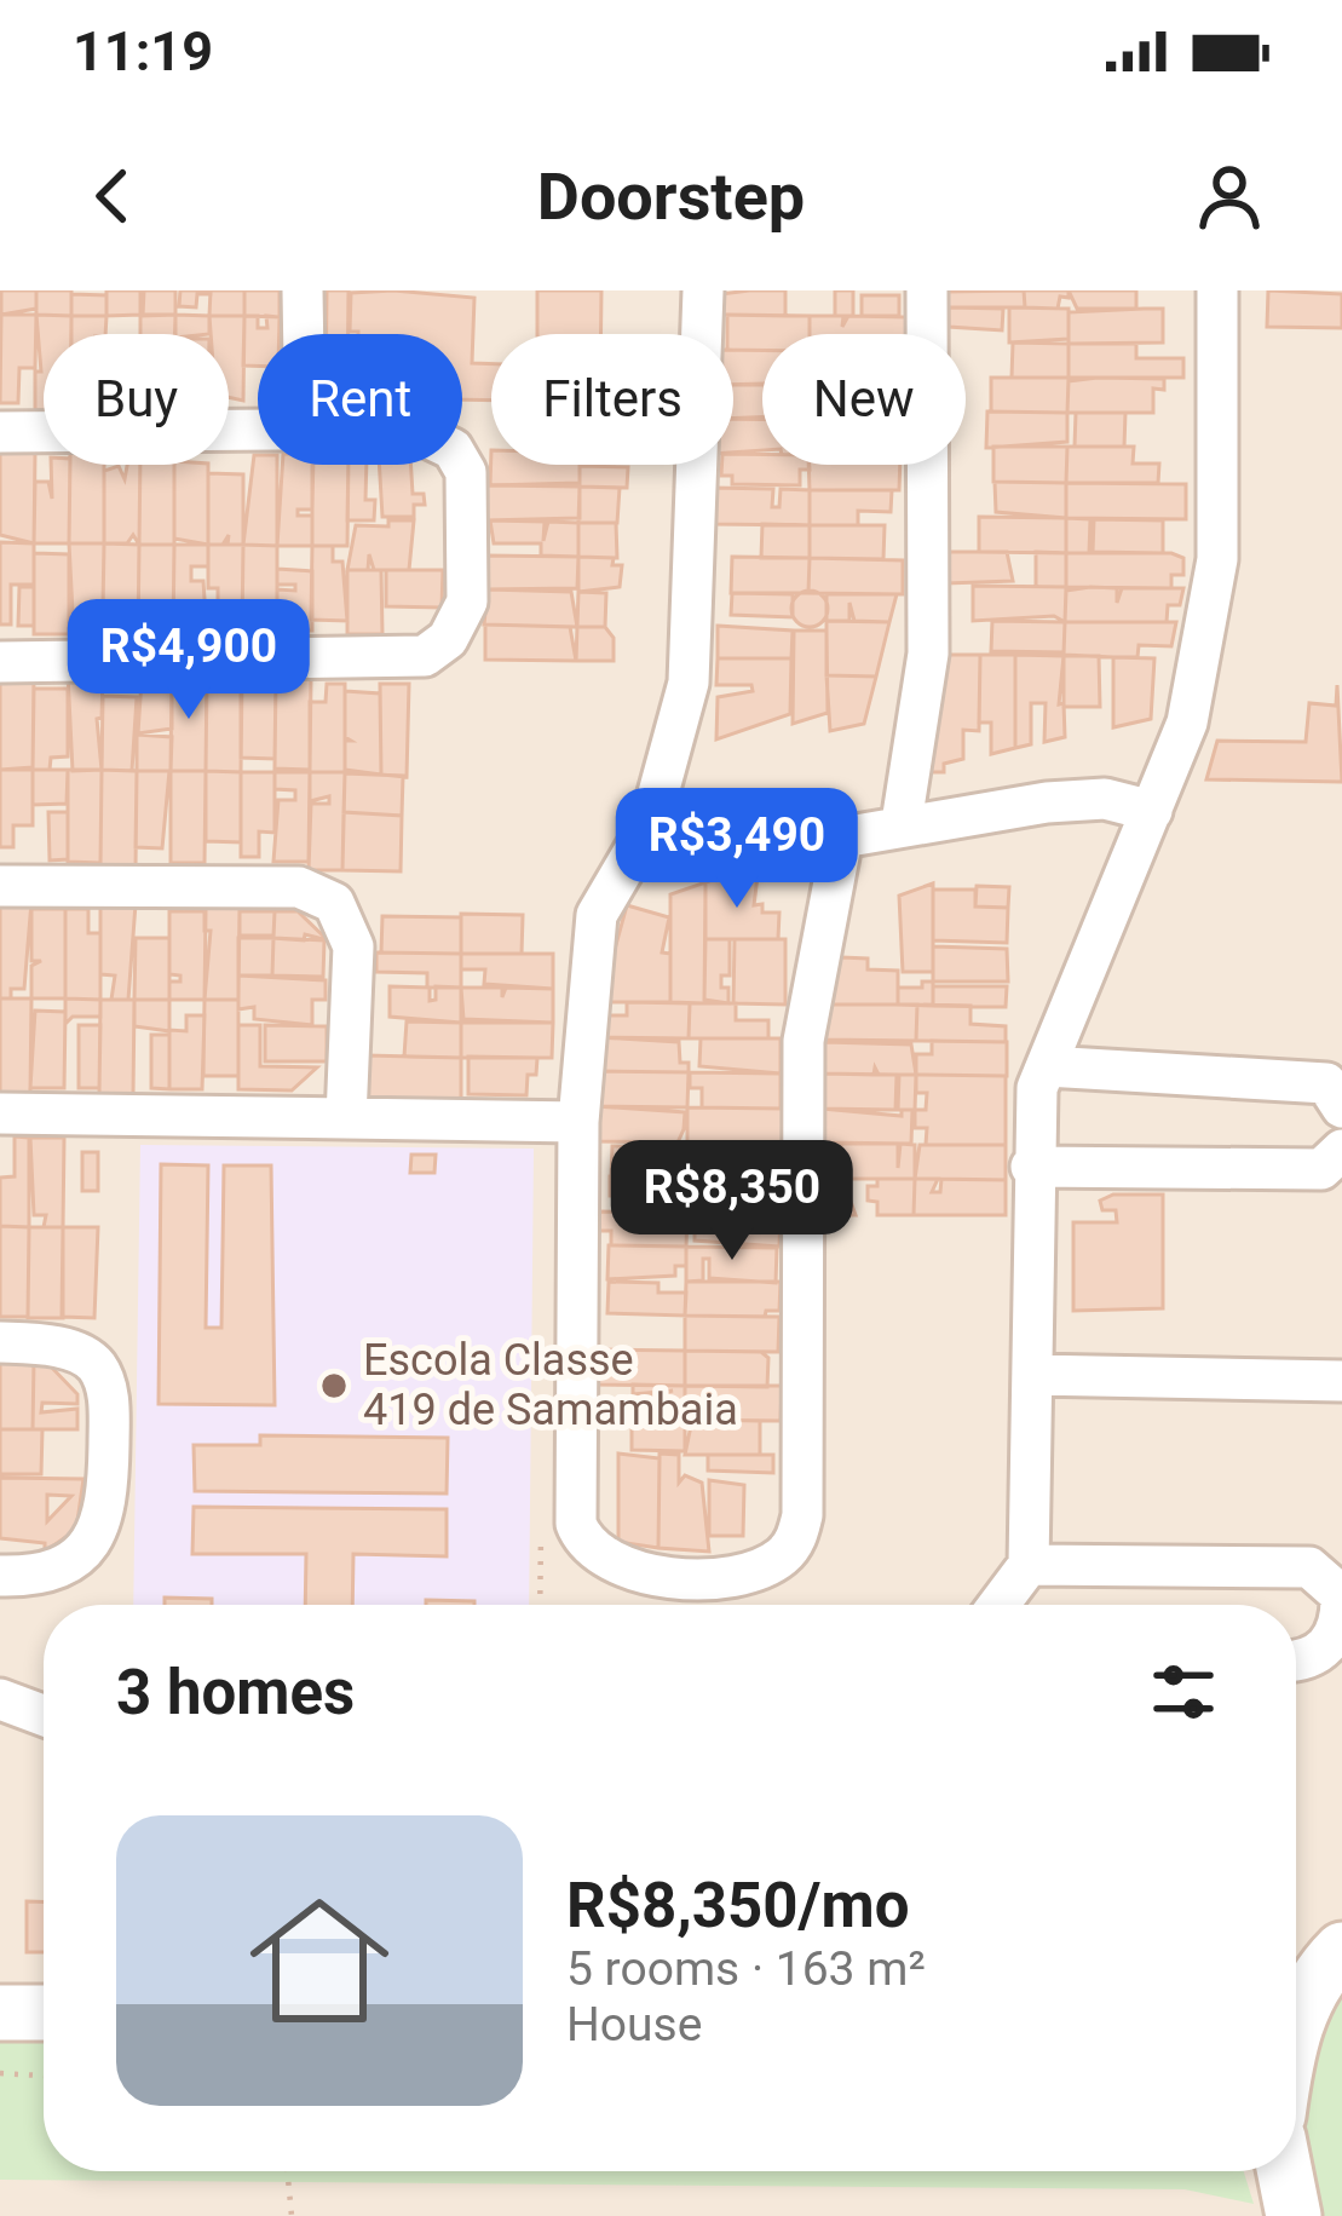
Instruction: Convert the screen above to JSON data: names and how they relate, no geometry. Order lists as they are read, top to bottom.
{
  "places": ["Escola Classe 419 de Samambaia"],
  "page": {
    "status": "11:19",
    "header": "Doorstep",
    "chip": [
      "Buy",
      "Rent",
      "Filters",
      "New"
    ],
    "price": ["R$4,900", "R$3,490", "R$8,350"],
    "heading": "3 homes",
    "list": [
      {
        "name": "R$8,350/mo",
        "note": "5 rooms · 163 m² · House"
      }
    ]
  }
}
